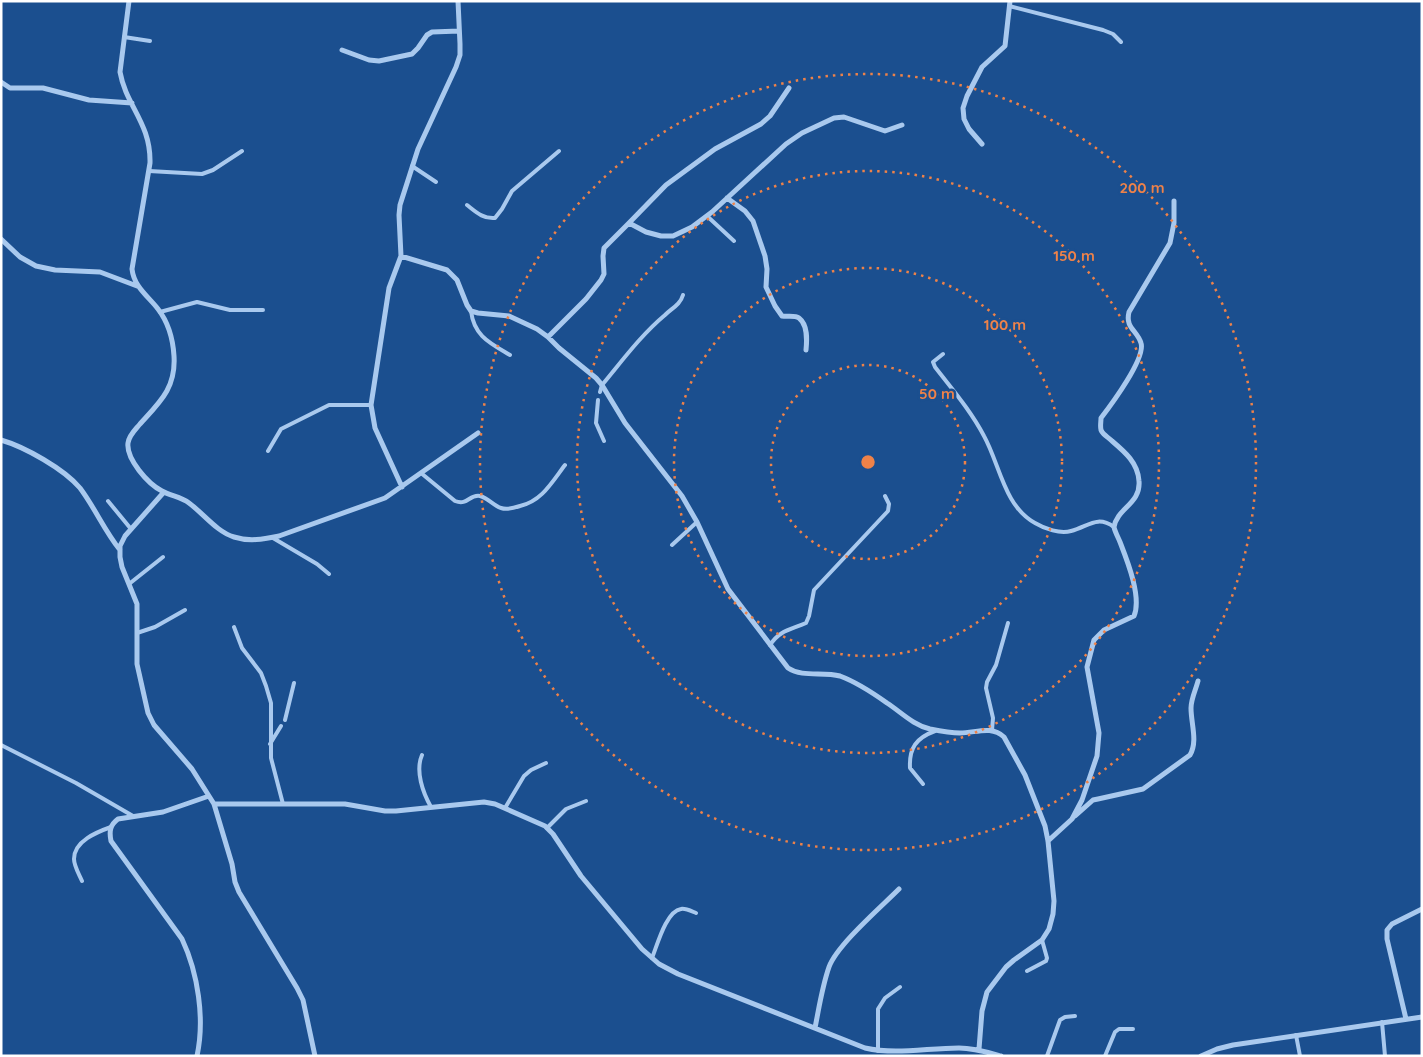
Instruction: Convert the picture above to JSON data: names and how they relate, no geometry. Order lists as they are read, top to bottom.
{
  "rings": [
    "200 m",
    "150 m",
    "100 m",
    "50 m"
  ]
}
